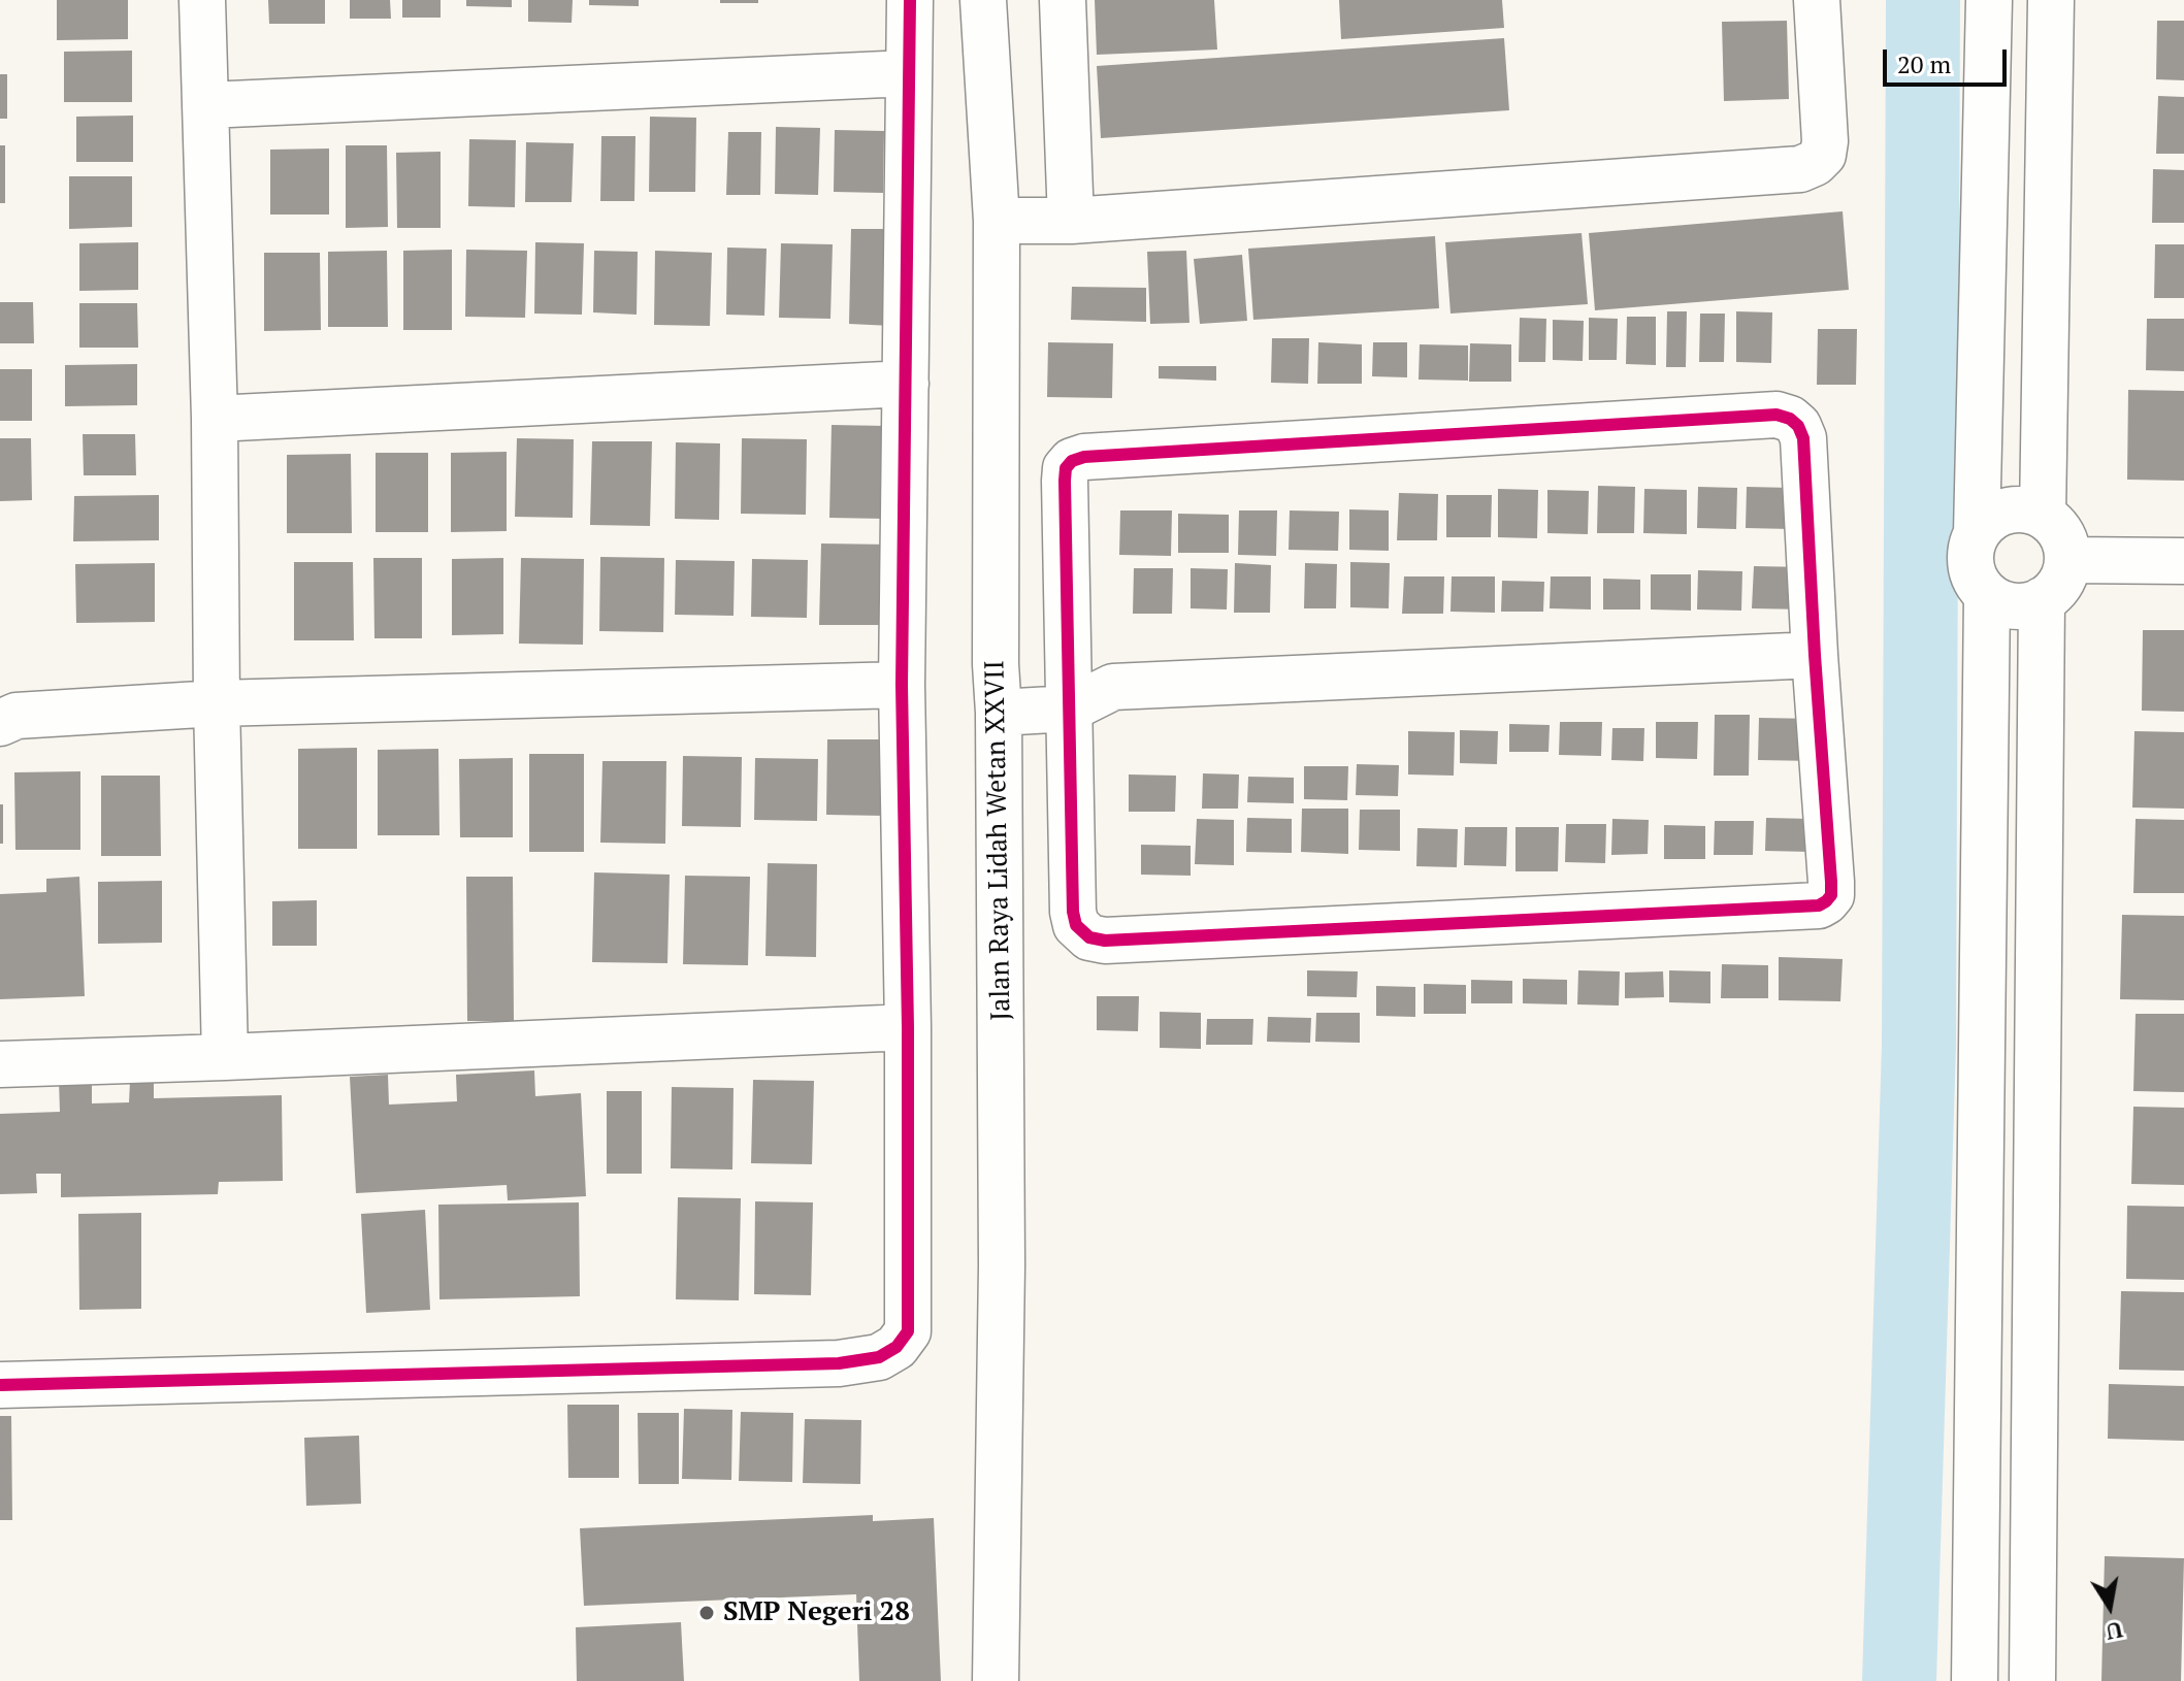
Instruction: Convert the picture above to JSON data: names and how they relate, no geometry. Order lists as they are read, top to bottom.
{
  "streets": {
    "street": ["Jalan Raya Lidah Wetan XXVII"]
  },
  "places": ["SMP Negeri 28"],
  "scale_bar": "20 m",
  "north": "bottom"
}
